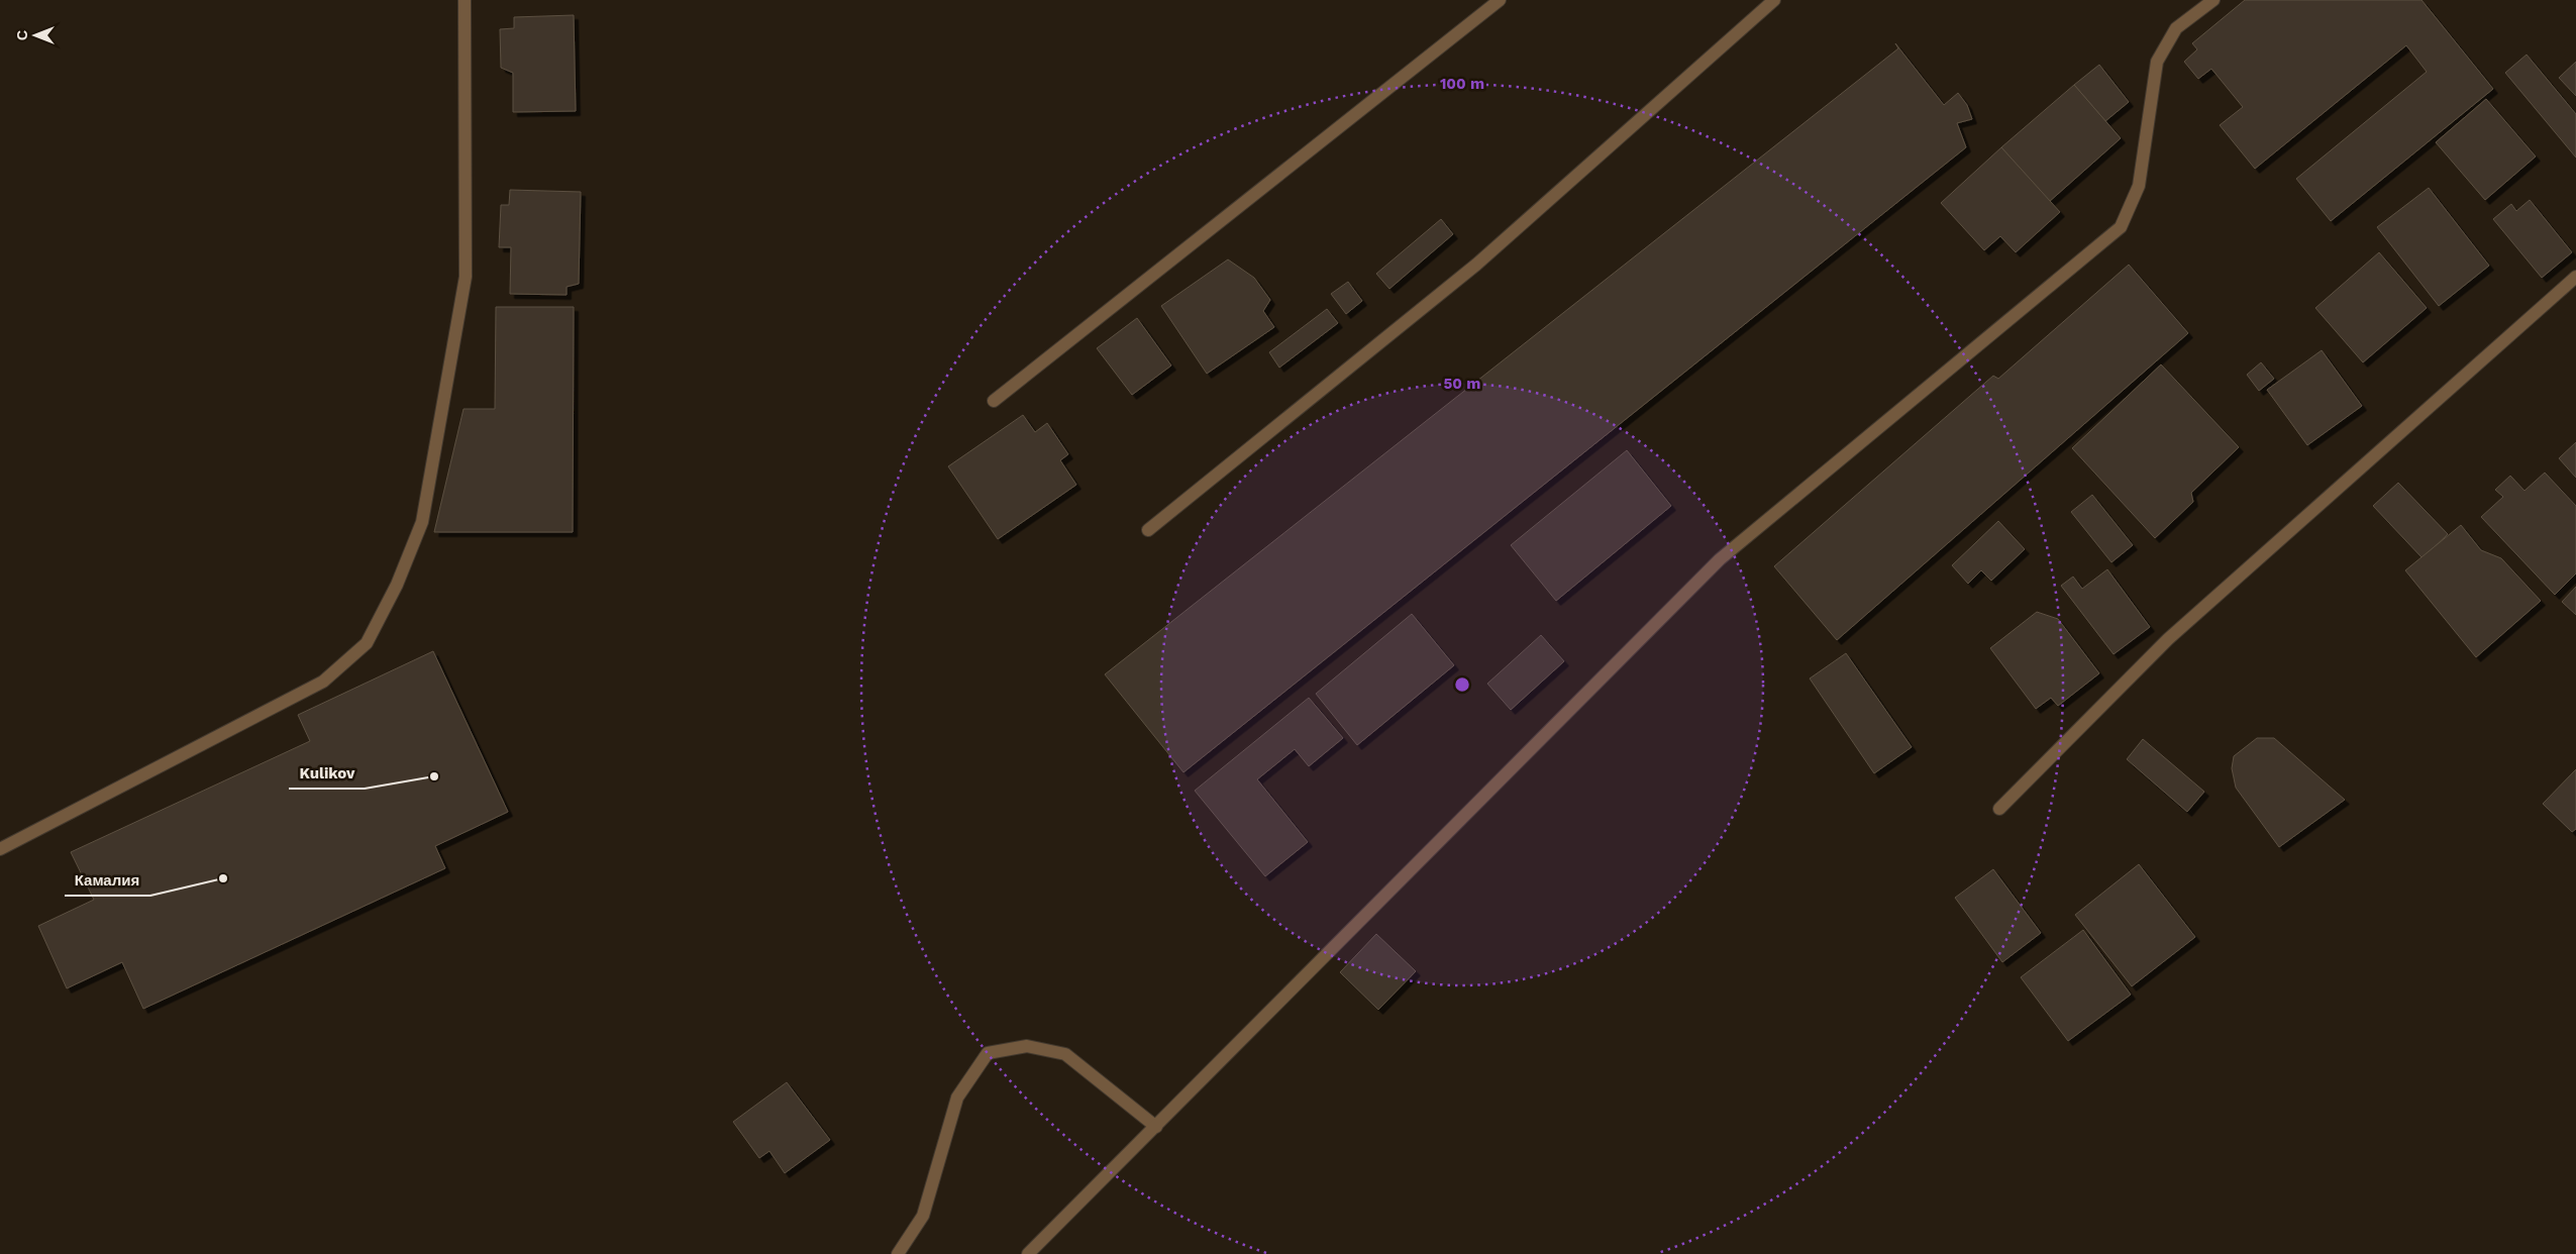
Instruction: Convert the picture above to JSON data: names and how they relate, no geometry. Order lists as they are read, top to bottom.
{
  "places": ["Kulikov", "Камалия"],
  "north": "left",
  "rings": ["100 m", "50 m"]
}
